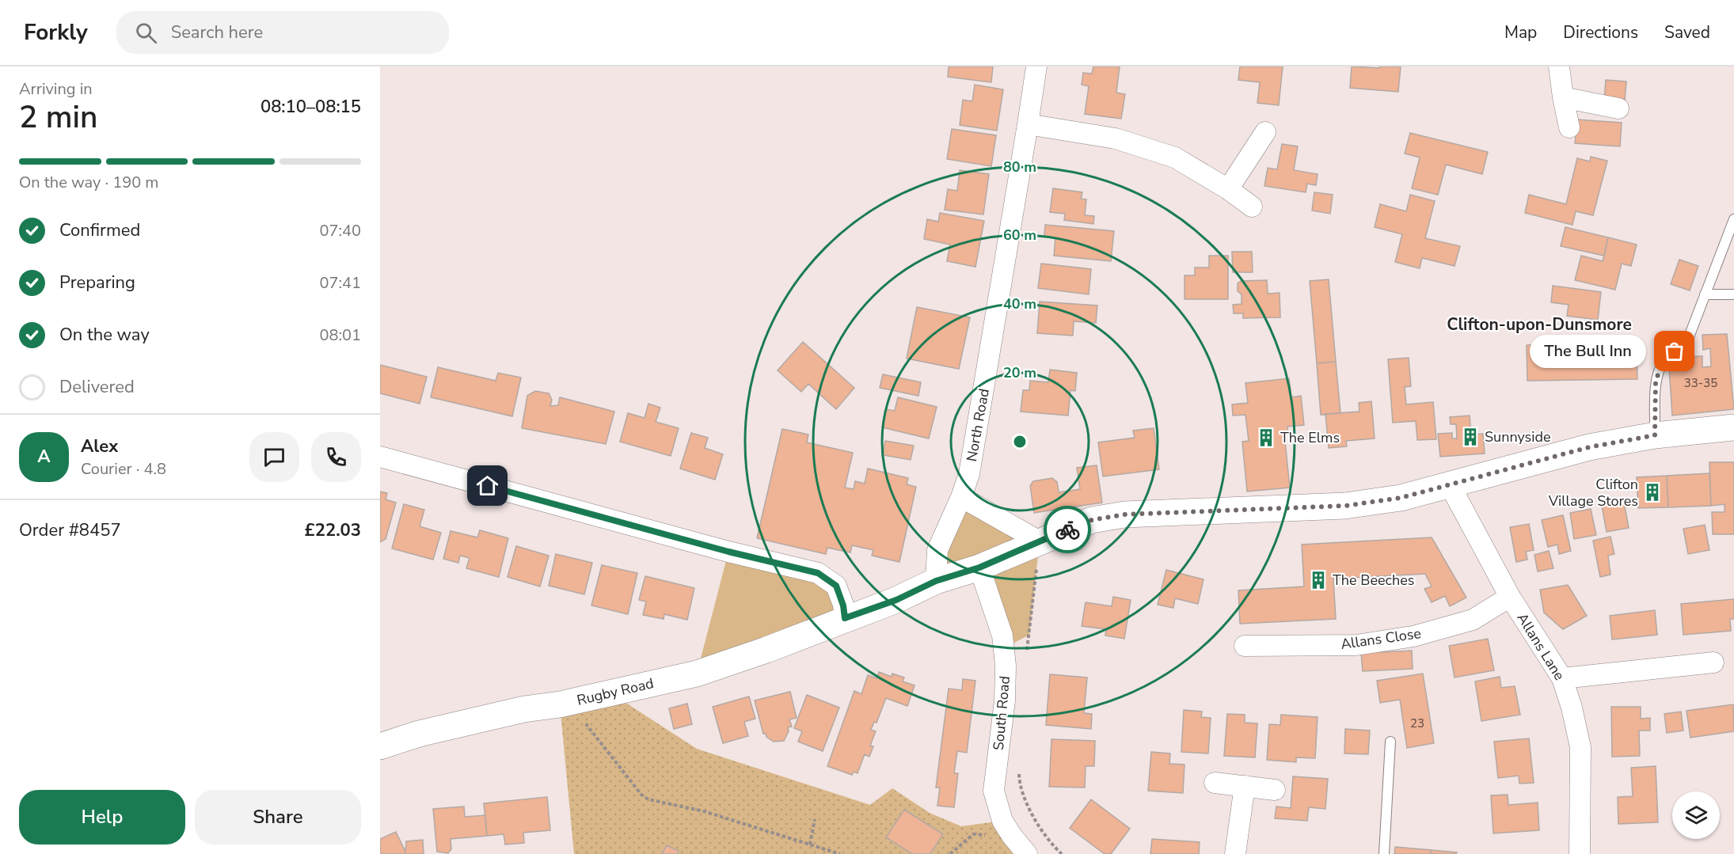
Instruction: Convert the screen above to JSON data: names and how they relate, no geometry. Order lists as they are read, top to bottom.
{
  "streets": {
    "street": [
      "North Road",
      "Allans Close",
      "Allans Lane",
      "Rugby Road",
      "South Road"
    ]
  },
  "crossings": [
    ["North Road", "Rugby Road"],
    ["Allans Close", "Allans Lane"],
    ["Allans Lane", "Rugby Road"],
    ["Rugby Road", "South Road"]
  ],
  "districts": ["Clifton-upon-Dunsmore"],
  "places": {
    "other": ["The Bull Inn"],
    "building": [
      "Sunnyside",
      "The Elms",
      "Clifton Village Stores",
      "The Beeches"
    ]
  },
  "house_numbers": ["33-35", "23"],
  "page": {
    "header": "Forkly",
    "search": "Search here",
    "nav": ["Map", "Directions", "Saved"],
    "heading": ["2 min", "Arriving in", "08:10–08:15"],
    "panel": [
      "Alex",
      "Courier · 4.8",
      "Order #8457",
      "£22.03"
    ],
    "bar": "On the way · 190 m",
    "list": [
      ["Confirmed", "07:40"],
      ["Preparing", "07:41"],
      ["On the way", "08:01"],
      "Delivered"
    ],
    "bubble": "The Bull Inn",
    "round": "A",
    "buttons": ["Help", "Share"]
  },
  "rings": [
    "80 m",
    "60 m",
    "40 m",
    "20 m"
  ]
}
